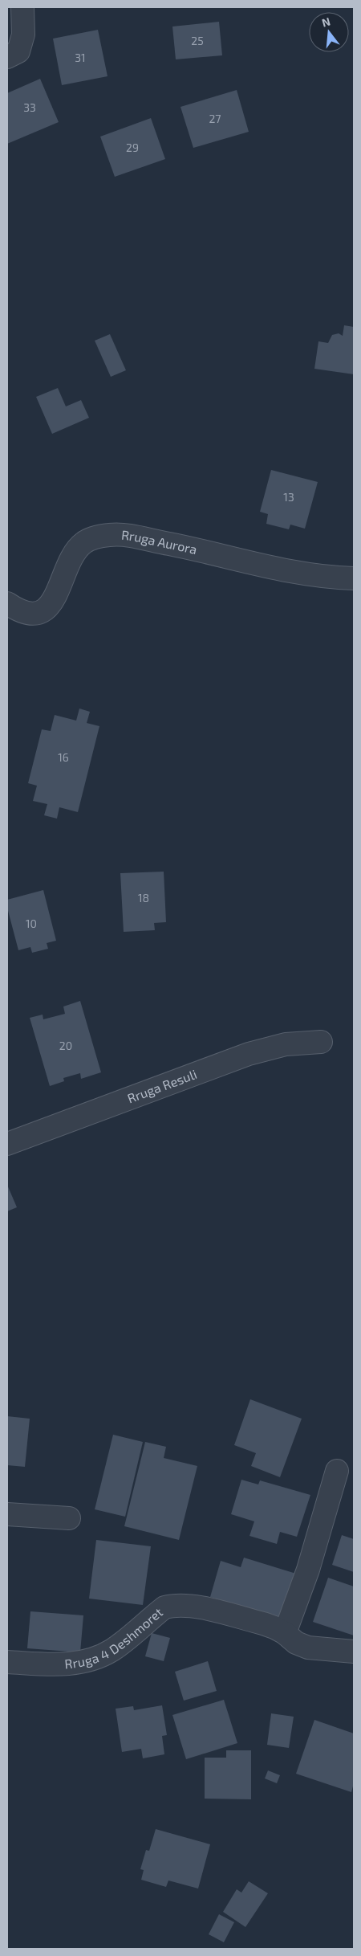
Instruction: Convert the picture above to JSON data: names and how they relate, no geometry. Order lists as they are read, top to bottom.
{
  "streets": {
    "street": ["Rruga Aurora", "Rruga Resuli", "Rruga 4 Deshmoret"]
  },
  "house_numbers": [
    "25",
    "31",
    "33",
    "27",
    "29",
    "13",
    "16",
    "18",
    "10",
    "20"
  ],
  "north": "top"
}
